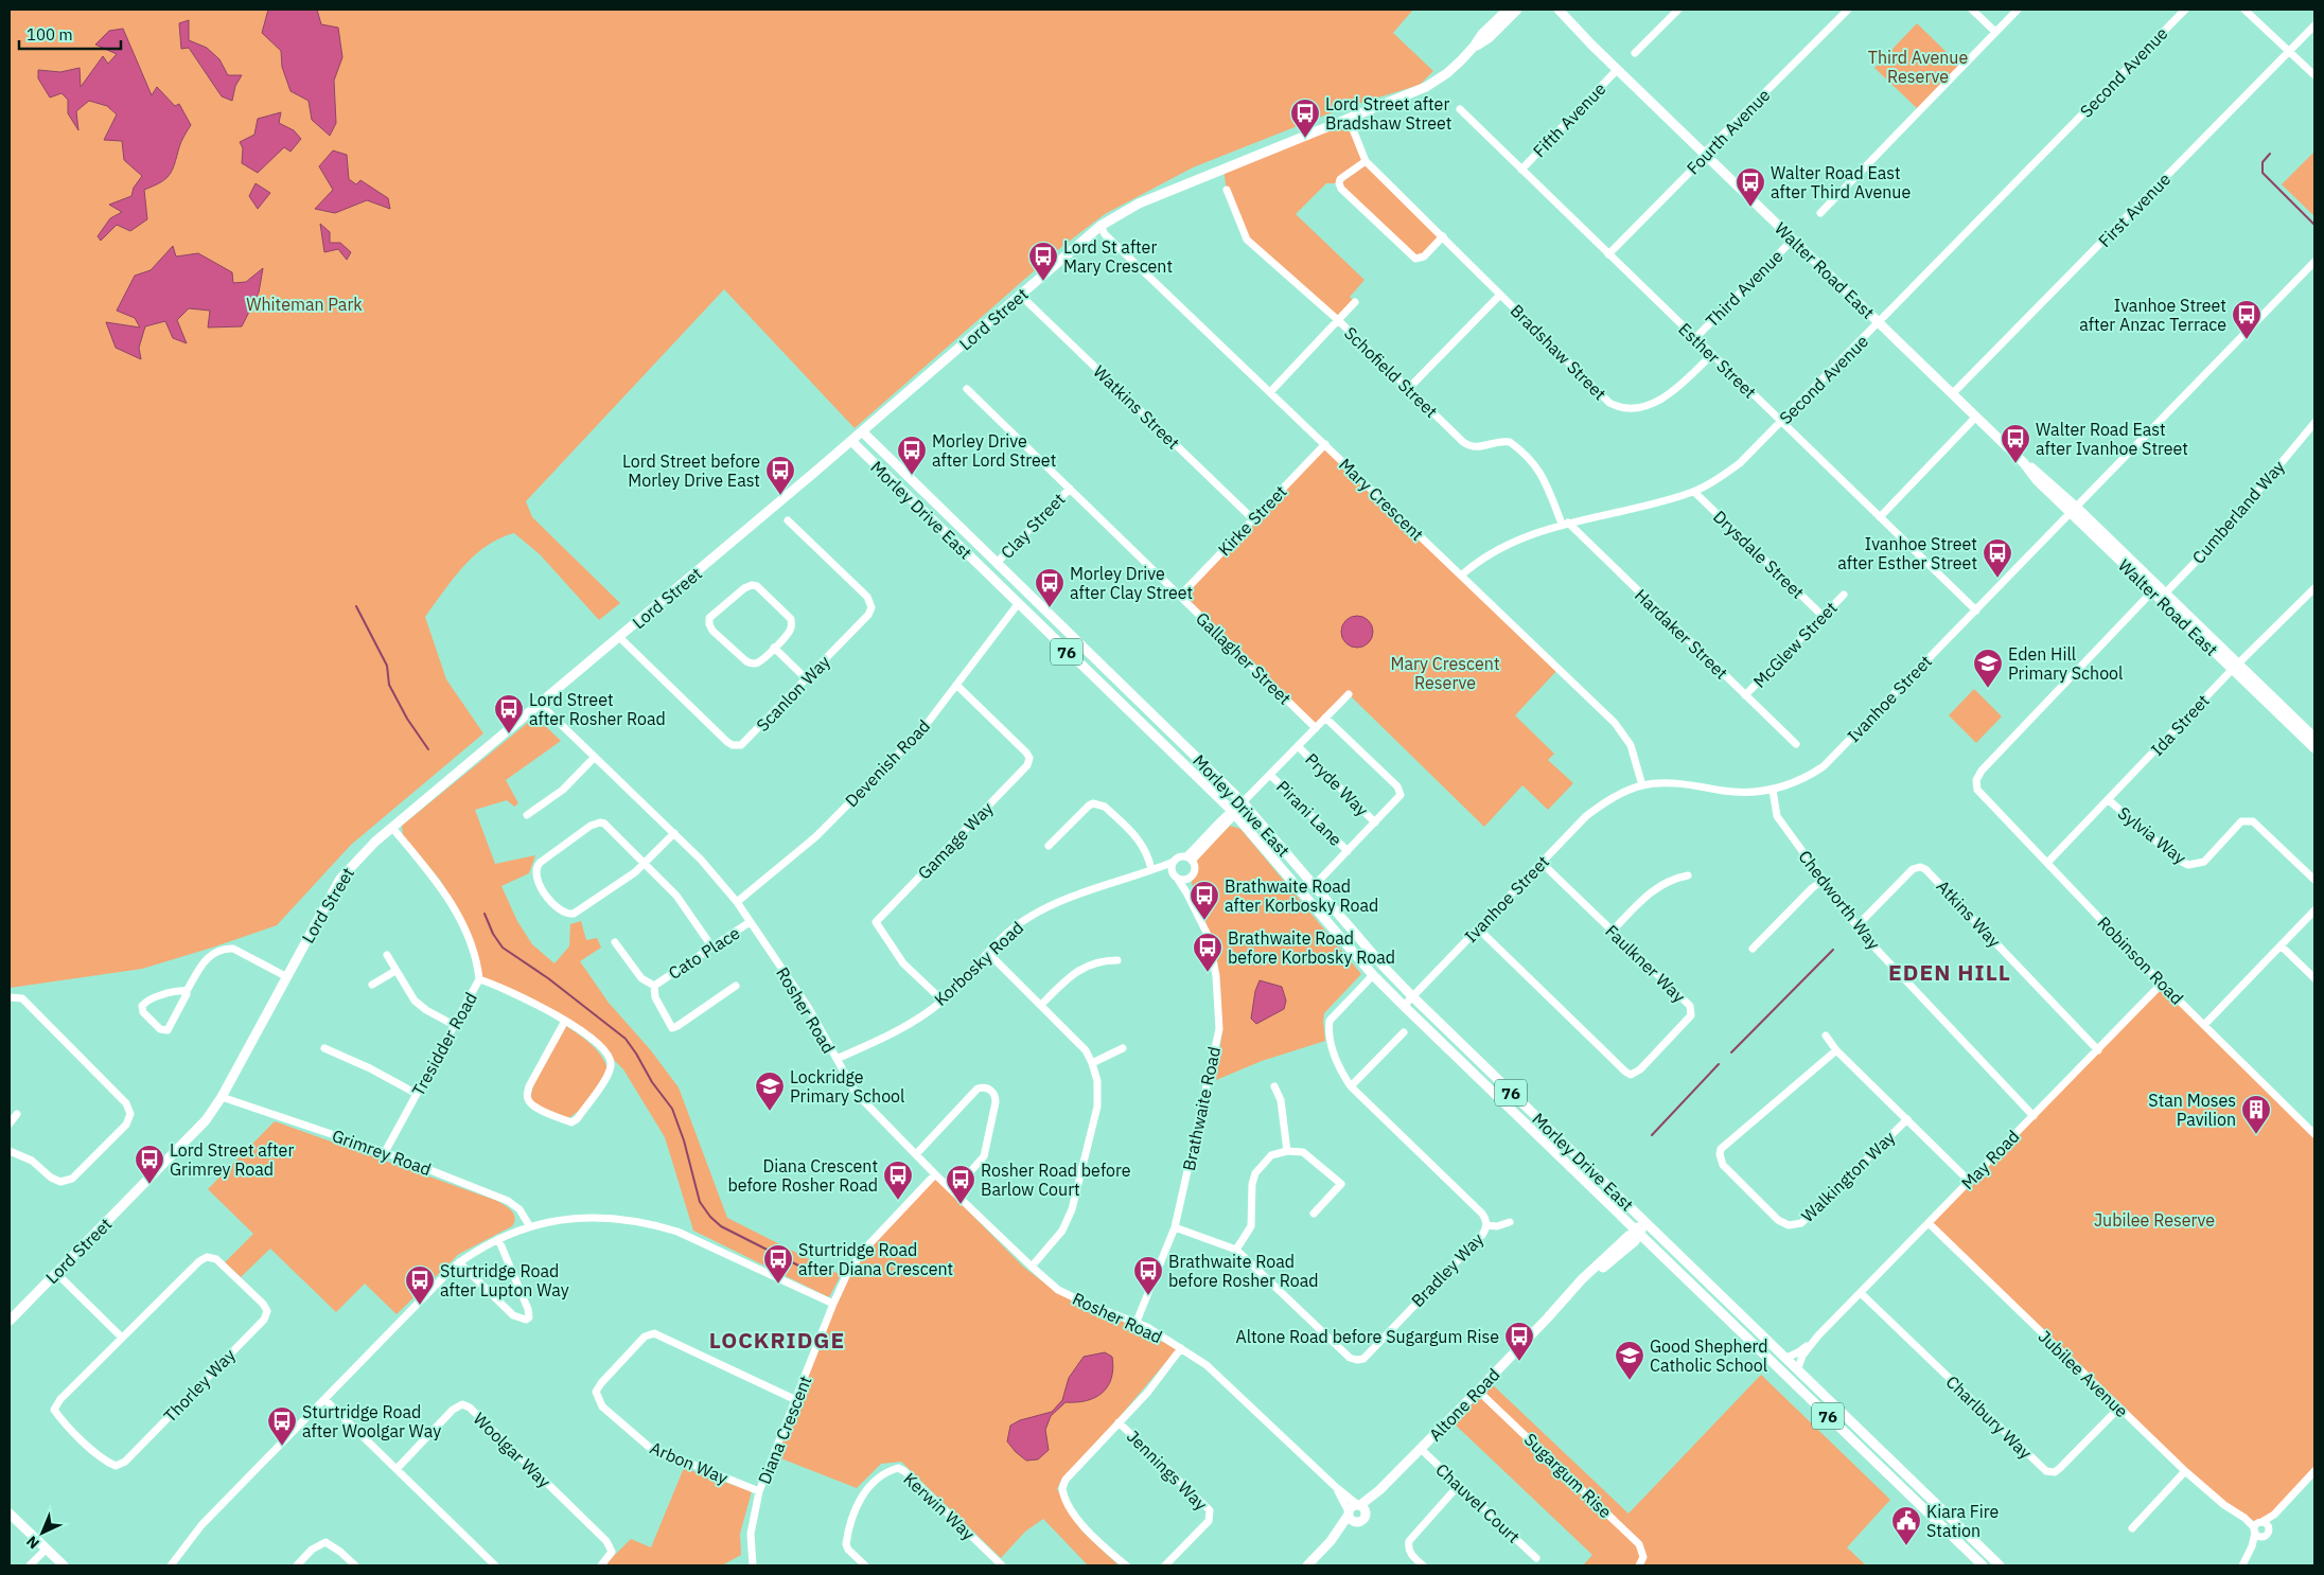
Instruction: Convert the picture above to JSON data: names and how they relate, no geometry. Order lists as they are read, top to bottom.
{
  "streets": {
    "main road": [
      "Walter Road East",
      "Lord Street",
      "Morley Drive East",
      "76",
      "Altone Road"
    ],
    "street": [
      "Second Avenue",
      "Fifth Avenue",
      "Fourth Avenue",
      "First Avenue",
      "Third Avenue",
      "Bradshaw Street",
      "Esther Street",
      "Schofield Street",
      "Watkins Street",
      "Mary Crescent",
      "Cumberland Way",
      "Kirke Street",
      "Clay Street",
      "Drysdale Street",
      "Hardaker Street",
      "McGlew Street",
      "Gallagher Street",
      "Scanlon Way",
      "Ivanhoe Street",
      "Ida Street",
      "Devenish Road",
      "Pryde Way",
      "Pirani Lane",
      "Sylvia Way",
      "Gamage Way",
      "Chedworth Way",
      "Atkins Way",
      "Cato Place",
      "Robinson Road",
      "Korbosky Road",
      "Faulkner Way",
      "Rosher Road",
      "Tresidder Road",
      "Brathwaite Road",
      "Grimrey Road",
      "May Road",
      "Walkington Way",
      "Bradley Way",
      "Jubilee Avenue",
      "Thorley Way",
      "Charlbury Way",
      "Diana Crescent",
      "Woolgar Way",
      "Arbon Way",
      "Jennings Way",
      "Sugargum Rise",
      "Chauvel Court",
      "Kerwin Way"
    ]
  },
  "crossings": [
    ["Second Avenue", "Walter Road East"],
    ["Second Avenue", "Esther Street"],
    ["Second Avenue", "Schofield Street"],
    ["Second Avenue", "Mary Crescent"],
    ["Second Avenue", "Drysdale Street"],
    ["Second Avenue", "Hardaker Street"],
    ["Fifth Avenue", "Walter Road East"],
    ["Fifth Avenue", "Esther Street"],
    ["Fourth Avenue", "Walter Road East"],
    ["Fourth Avenue", "Esther Street"],
    ["First Avenue", "Walter Road East"],
    ["Walter Road East", "Third Avenue"],
    ["Walter Road East", "Cumberland Way"],
    ["Walter Road East", "Ivanhoe Street"],
    ["Walter Road East", "Ida Street"],
    ["Walter Road East", "Robinson Road"],
    ["Third Avenue", "Esther Street"],
    ["Lord Street", "Bradshaw Street"],
    ["Lord Street", "Watkins Street"],
    ["Lord Street", "Mary Crescent"],
    ["Lord Street", "Morley Drive East"],
    ["Lord Street", "Scanlon Way"],
    ["Lord Street", "Rosher Road"],
    ["Lord Street", "Tresidder Road"],
    ["Lord Street", "Grimrey Road"],
    ["Bradshaw Street", "Esther Street"],
    ["Esther Street", "Ivanhoe Street"],
    ["Schofield Street", "Hardaker Street"],
    ["Watkins Street", "Kirke Street"],
    ["Mary Crescent", "Kirke Street"],
    ["Mary Crescent", "Ivanhoe Street"],
    ["Morley Drive East", "Clay Street"],
    ["Morley Drive East", "Ivanhoe Street"],
    ["Morley Drive East", "Devenish Road"],
    ["Morley Drive East", "May Road"],
    ["Morley Drive East", "Bradley Way"],
    ["Morley Drive East", "Altone Road"],
    ["Kirke Street", "Gallagher Street"],
    ["Clay Street", "Gallagher Street"],
    ["Drysdale Street", "McGlew Street"],
    ["Hardaker Street", "McGlew Street"],
    ["Ivanhoe Street", "Chedworth Way"],
    ["Ivanhoe Street", "Faulkner Way"],
    ["Ida Street", "Sylvia Way"],
    ["Ida Street", "Robinson Road"],
    ["Devenish Road", "Gamage Way"],
    ["Devenish Road", "Rosher Road"],
    ["Gamage Way", "Korbosky Road"],
    ["Chedworth Way", "Atkins Way"],
    ["Chedworth Way", "May Road"],
    ["Atkins Way", "May Road"],
    ["Cato Place", "Rosher Road"],
    ["Robinson Road", "May Road"],
    ["Korbosky Road", "Rosher Road"],
    ["Korbosky Road", "Brathwaite Road"],
    ["Rosher Road", "Brathwaite Road"],
    ["Rosher Road", "Altone Road"],
    ["Rosher Road", "Diana Crescent"],
    ["Rosher Road", "Jennings Way"],
    ["Tresidder Road", "Grimrey Road"],
    ["Brathwaite Road", "Bradley Way"],
    ["May Road", "Walkington Way"],
    ["May Road", "Jubilee Avenue"],
    ["May Road", "Charlbury Way"],
    ["Jubilee Avenue", "Charlbury Way"],
    ["Altone Road", "Sugargum Rise"],
    ["Altone Road", "Chauvel Court"],
    ["Diana Crescent", "Arbon Way"]
  ],
  "districts": ["EDEN HILL", "LOCKRIDGE"],
  "parks": [
    "Third Avenue Reserve",
    "Whiteman Park",
    "Mary Crescent Reserve",
    "Jubilee Reserve"
  ],
  "places": {
    "bus stop": [
      "Lord Street after Bradshaw Street",
      "Walter Road East after Third Avenue",
      "Lord St after Mary Crescent",
      "Ivanhoe Street after Anzac Terrace",
      "Walter Road East after Ivanhoe Street",
      "Morley Drive after Lord Street",
      "Lord Street before Morley Drive East",
      "Ivanhoe Street after Esther Street",
      "Morley Drive after Clay Street",
      "Lord Street after Rosher Road",
      "Brathwaite Road after Korbosky Road",
      "Brathwaite Road before Korbosky Road",
      "Lord Street after Grimrey Road",
      "Diana Crescent before Rosher Road",
      "Rosher Road before Barlow Court",
      "Sturtridge Road after Diana Crescent",
      "Brathwaite Road before Rosher Road",
      "Sturtridge Road after Lupton Way",
      "Altone Road before Sugargum Rise",
      "Sturtridge Road after Woolgar Way"
    ],
    "school or university": ["Eden Hill Primary School", "Lockridge Primary School", "Good Shepherd Catholic School"],
    "building": ["Stan Moses Pavilion"],
    "public building": ["Kiara Fire Station"]
  },
  "scale_bar": "100 m",
  "north": "bottom left"
}
